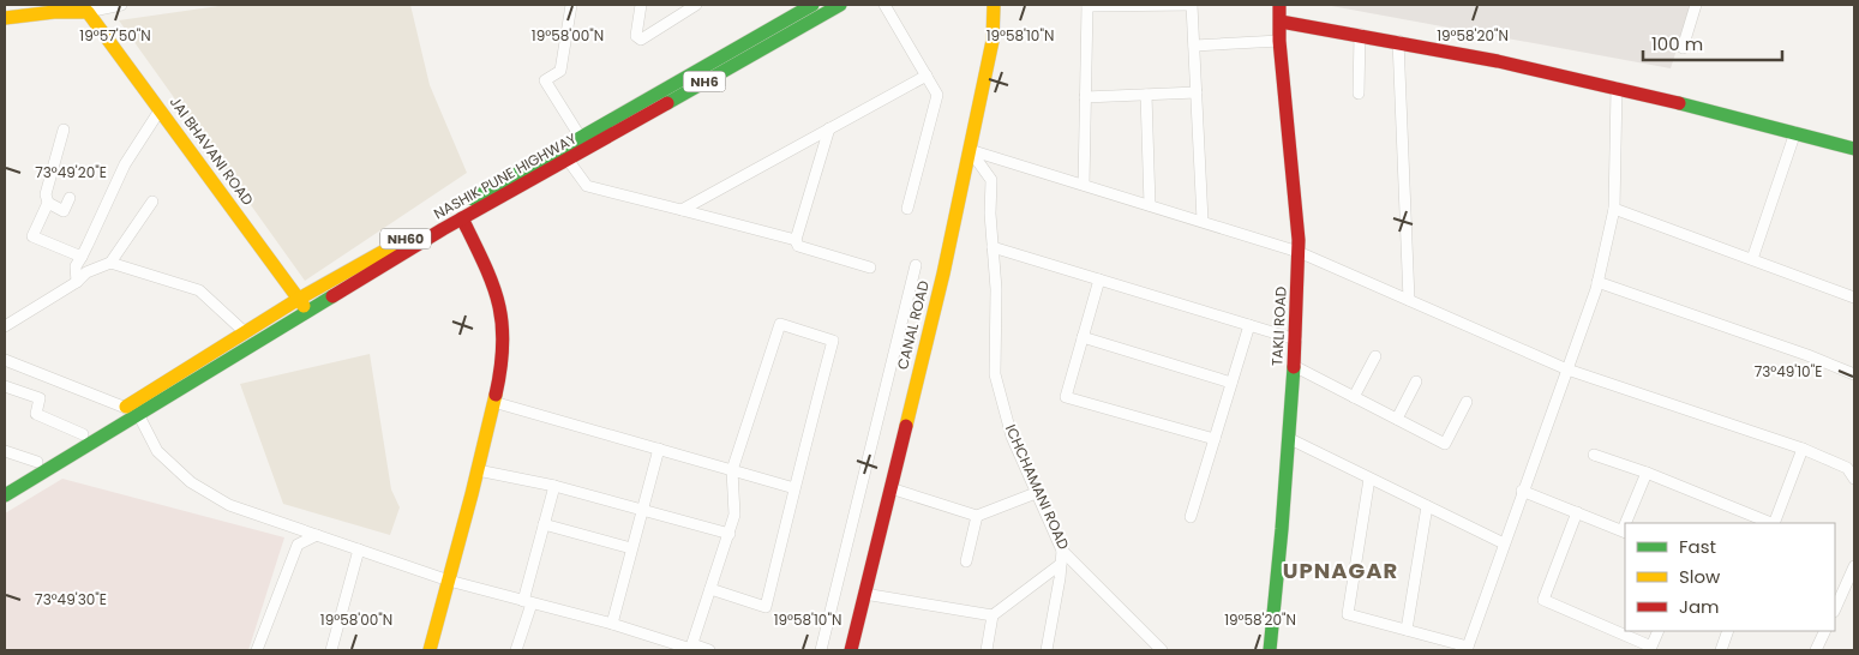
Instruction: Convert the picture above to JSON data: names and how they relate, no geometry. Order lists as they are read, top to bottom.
{
  "streets": {
    "main road": [
      "NH6",
      "JAI BHAVANI ROAD",
      "NASHIK PUNE HIGHWAY",
      "NH60",
      "CANAL ROAD",
      "TAKLI ROAD"
    ],
    "street": ["ICHCHAMANI ROAD"]
  },
  "crossings": [
    ["JAI BHAVANI ROAD", "NASHIK PUNE HIGHWAY"],
    ["CANAL ROAD", "ICHCHAMANI ROAD"]
  ],
  "districts": ["UPNAGAR"],
  "legend": ["Fast", "Slow", "Jam"],
  "scale_bar": "100 m",
  "coordinates": [
    "19°57'50\"N",
    "19°58'00\"N",
    "19°58'10\"N",
    "19°58'20\"N",
    "73°49'20\"E",
    "73°49'10\"E",
    "73°49'30\"E"
  ]
}
